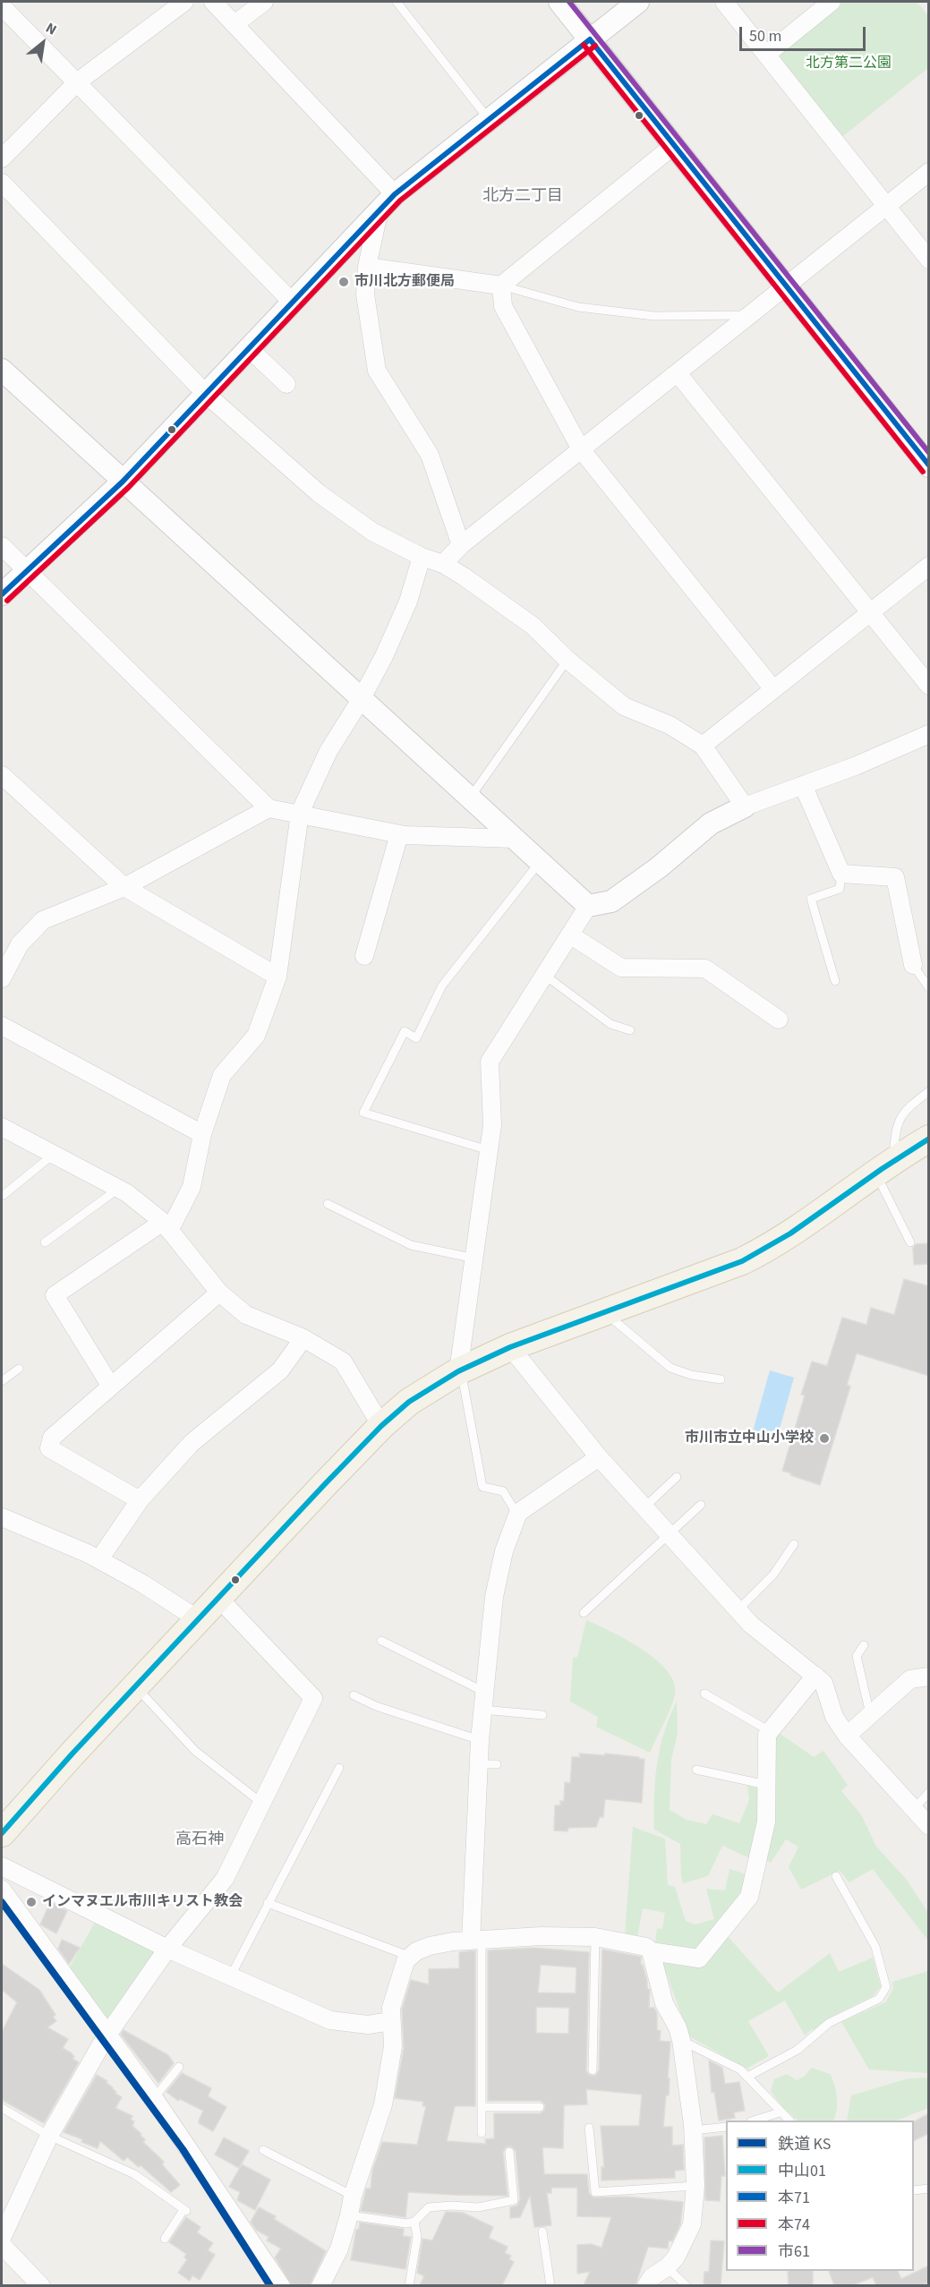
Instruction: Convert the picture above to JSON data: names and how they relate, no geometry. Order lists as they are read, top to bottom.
{
  "districts": ["北方二丁目", "高石神"],
  "parks": ["北方第二公園"],
  "places": ["市川北方郵便局", "市川市立中山小学校", "インマヌエル市川キリスト教会"],
  "lines": [
    "transit line 市61",
    "transit line 本71",
    "transit line 本74",
    "transit line 中山01",
    "rail line KS"
  ],
  "legend": [
    "鉄道 KS",
    "中山01",
    "本71",
    "本74",
    "市61"
  ],
  "scale_bar": "50 m",
  "north": "top right"
}
